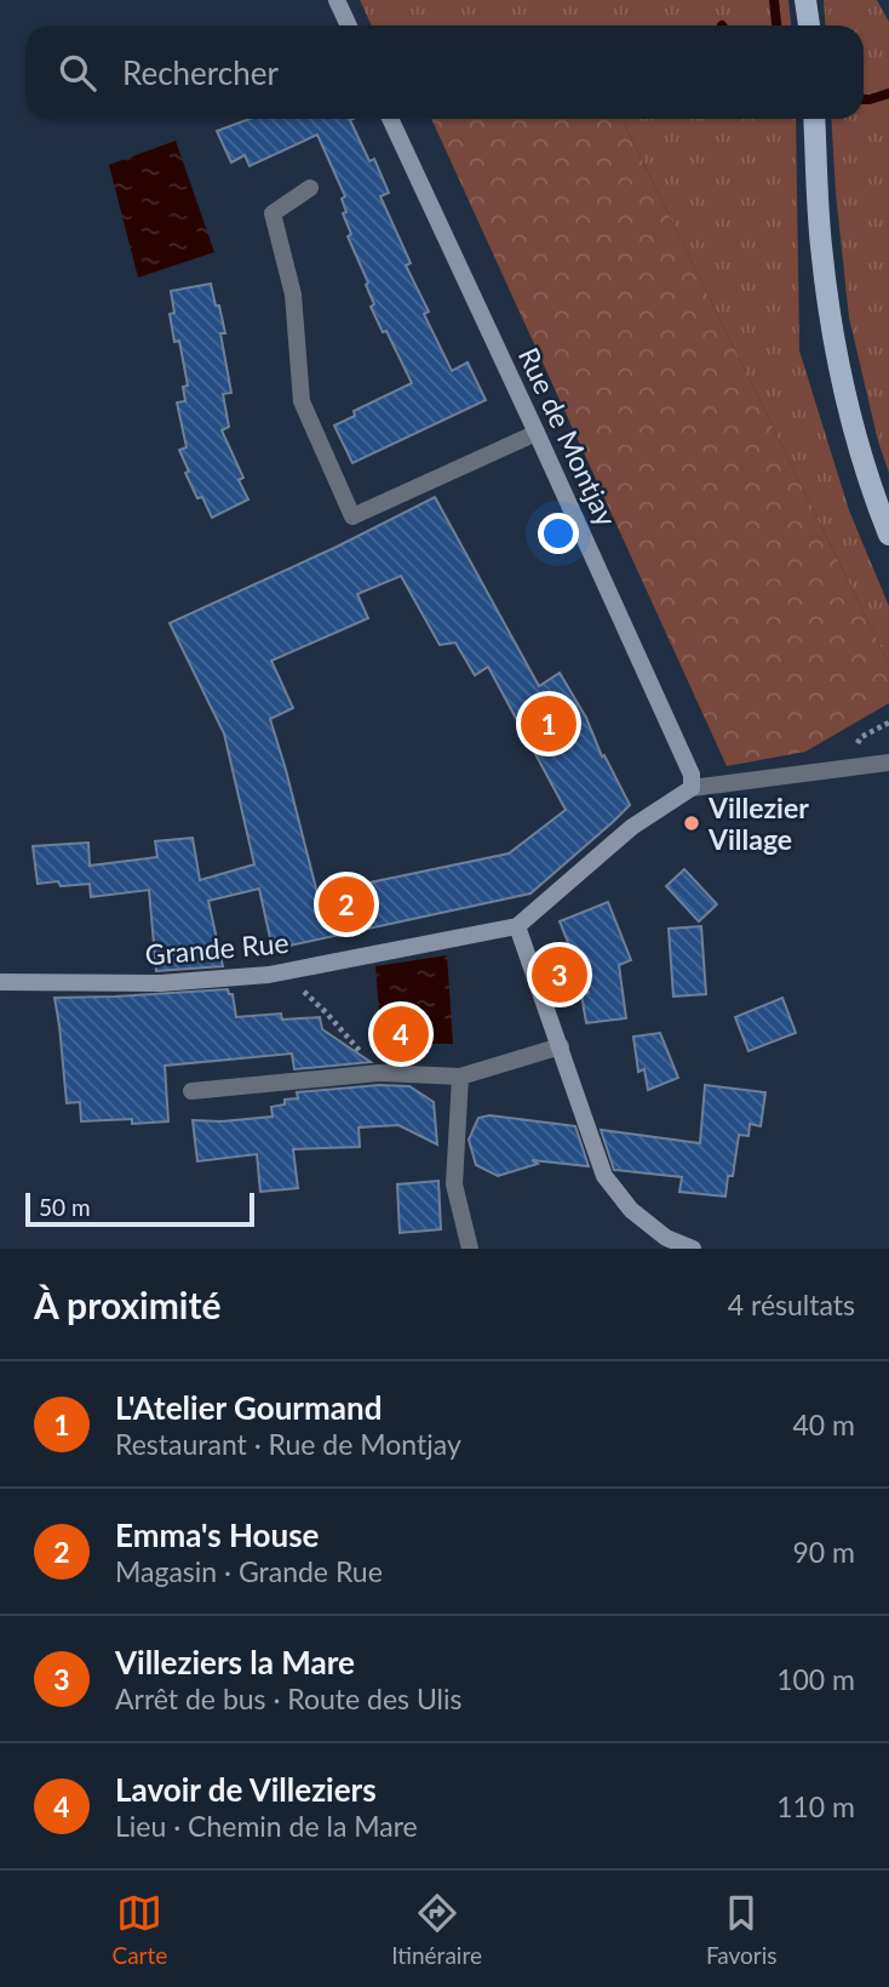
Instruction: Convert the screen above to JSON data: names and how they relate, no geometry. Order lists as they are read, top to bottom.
{
  "streets": {
    "street": ["Rue de Montjay", "Grande Rue"]
  },
  "crossings": [
    ["Rue de Montjay", "Grande Rue"]
  ],
  "places": ["Villezier Village"],
  "scale_bar": "50 m",
  "page": {
    "search": "Rechercher",
    "pins": [
      "1",
      "2",
      "3",
      "4"
    ],
    "scale": "50 m",
    "heading": ["À proximité", "4 résultats"],
    "list": [
      {
        "mark": "1",
        "name": "L'Atelier Gourmand",
        "note": "Restaurant · Rue de Montjay",
        "value": "40 m"
      },
      {
        "mark": "2",
        "name": "Emma's House",
        "note": "Magasin · Grande Rue",
        "value": "90 m"
      },
      {
        "mark": "3",
        "name": "Villeziers la Mare",
        "note": "Arrêt de bus · Route des Ulis",
        "value": "100 m"
      },
      {
        "mark": "4",
        "name": "Lavoir de Villeziers",
        "note": "Lieu · Chemin de la Mare",
        "value": "110 m"
      }
    ],
    "nav": ["Carte", "Itinéraire", "Favoris"]
  }
}
